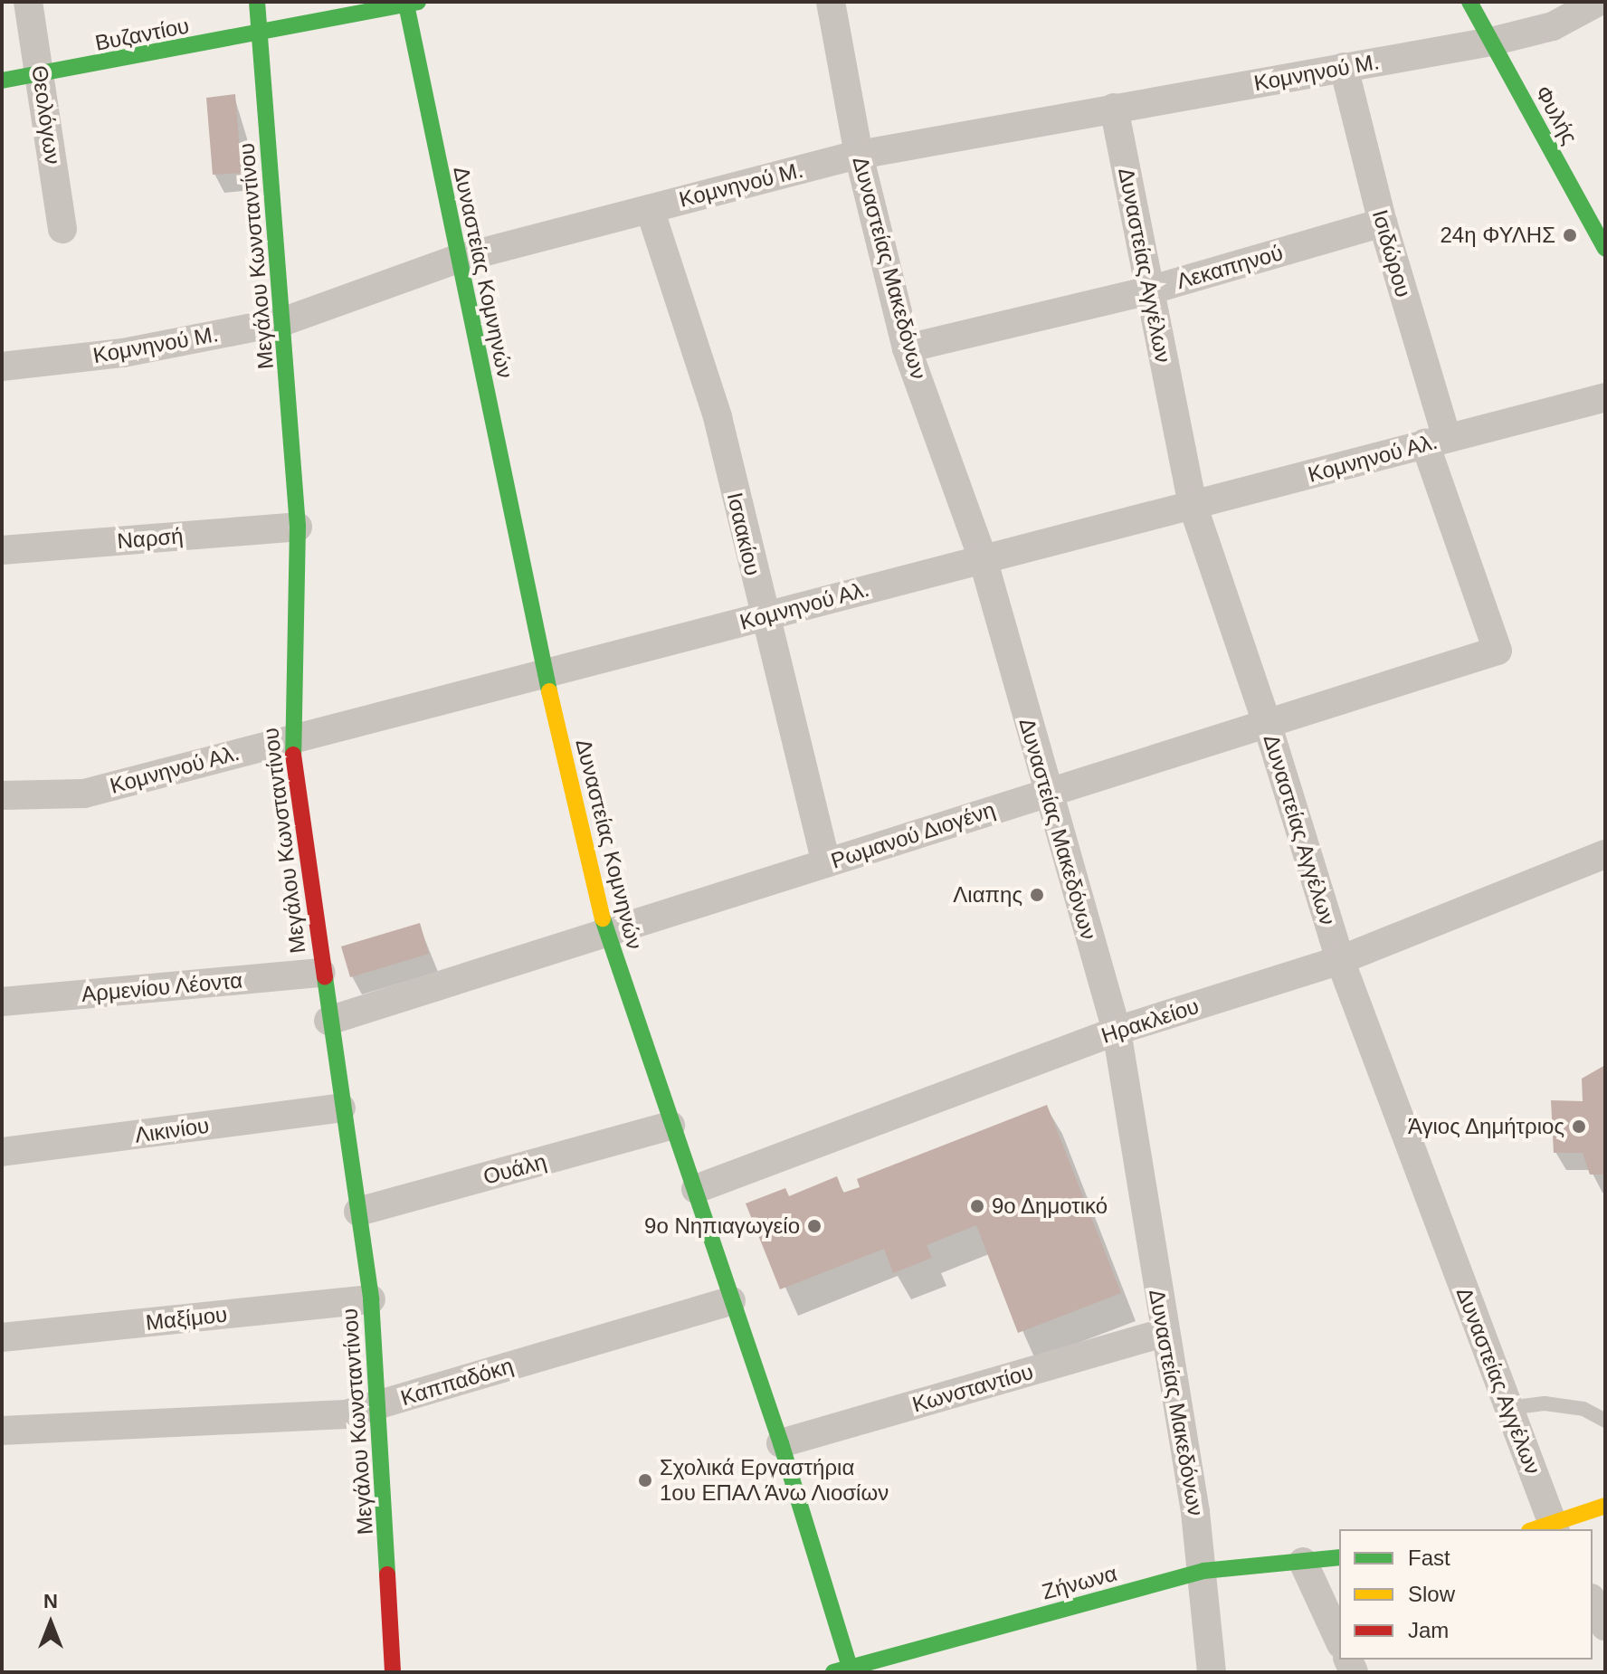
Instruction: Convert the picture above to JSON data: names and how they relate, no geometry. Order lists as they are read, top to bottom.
{
  "streets": {
    "street": [
      "Βυζαντίου",
      "Κομνηνού Μ.",
      "Θεολόγων",
      "Φυλής",
      "Ισιδώρου",
      "Μεγάλου Κωνσταντίνου",
      "Δυναστείας Αγγέλων",
      "Λεκαπηνού",
      "Δυναστείας Μακεδόνων",
      "Δυναστείας Κομνηνών",
      "Κομνηνού Αλ.",
      "Ισαακίου",
      "Ναρσή",
      "Ρωμανού Διογένη",
      "Αρμενίου Λέοντα",
      "Ηρακλείου",
      "Λικινίου",
      "Ουάλη",
      "Μαξίμου",
      "Καππαδόκη",
      "Κωνσταντίου",
      "Ζήνωνα"
    ]
  },
  "crossings": [
    ["Βυζαντίου", "Θεολόγων"],
    ["Βυζαντίου", "Μεγάλου Κωνσταντίνου"],
    ["Βυζαντίου", "Δυναστείας Κομνηνών"],
    ["Κομνηνού Μ.", "Φυλής"],
    ["Κομνηνού Μ.", "Ισιδώρου"],
    ["Κομνηνού Μ.", "Μεγάλου Κωνσταντίνου"],
    ["Κομνηνού Μ.", "Δυναστείας Αγγέλων"],
    ["Κομνηνού Μ.", "Δυναστείας Μακεδόνων"],
    ["Κομνηνού Μ.", "Δυναστείας Κομνηνών"],
    ["Κομνηνού Μ.", "Ισαακίου"],
    ["Ισιδώρου", "Λεκαπηνού"],
    ["Ισιδώρου", "Κομνηνού Αλ."],
    ["Ισιδώρου", "Ρωμανού Διογένη"],
    ["Μεγάλου Κωνσταντίνου", "Κομνηνού Αλ."],
    ["Μεγάλου Κωνσταντίνου", "Ναρσή"],
    ["Μεγάλου Κωνσταντίνου", "Ρωμανού Διογένη"],
    ["Μεγάλου Κωνσταντίνου", "Αρμενίου Λέοντα"],
    ["Μεγάλου Κωνσταντίνου", "Λικινίου"],
    ["Μεγάλου Κωνσταντίνου", "Ουάλη"],
    ["Μεγάλου Κωνσταντίνου", "Μαξίμου"],
    ["Μεγάλου Κωνσταντίνου", "Καππαδόκη"],
    ["Δυναστείας Αγγέλων", "Λεκαπηνού"],
    ["Δυναστείας Αγγέλων", "Κομνηνού Αλ."],
    ["Δυναστείας Αγγέλων", "Ρωμανού Διογένη"],
    ["Δυναστείας Αγγέλων", "Ηρακλείου"],
    ["Λεκαπηνού", "Δυναστείας Μακεδόνων"],
    ["Δυναστείας Μακεδόνων", "Κομνηνού Αλ."],
    ["Δυναστείας Μακεδόνων", "Ρωμανού Διογένη"],
    ["Δυναστείας Μακεδόνων", "Ηρακλείου"],
    ["Δυναστείας Μακεδόνων", "Κωνσταντίου"],
    ["Δυναστείας Μακεδόνων", "Ζήνωνα"],
    ["Δυναστείας Κομνηνών", "Κομνηνού Αλ."],
    ["Δυναστείας Κομνηνών", "Ρωμανού Διογένη"],
    ["Δυναστείας Κομνηνών", "Ηρακλείου"],
    ["Δυναστείας Κομνηνών", "Ουάλη"],
    ["Δυναστείας Κομνηνών", "Καππαδόκη"],
    ["Δυναστείας Κομνηνών", "Κωνσταντίου"],
    ["Δυναστείας Κομνηνών", "Ζήνωνα"],
    ["Κομνηνού Αλ.", "Ισαακίου"],
    ["Ισαακίου", "Ρωμανού Διογένη"]
  ],
  "places": [
    "24η ΦΥΛΗΣ",
    "Λιαπης",
    "Άγιος Δημήτριος",
    "9ο Δημοτικό",
    "9ο Νηπιαγωγείο",
    "Σχολικά Εργαστήρια 1ου ΕΠΑΛ Άνω Λιοσίων"
  ],
  "legend": ["Fast", "Slow", "Jam"],
  "north": "top"
}
